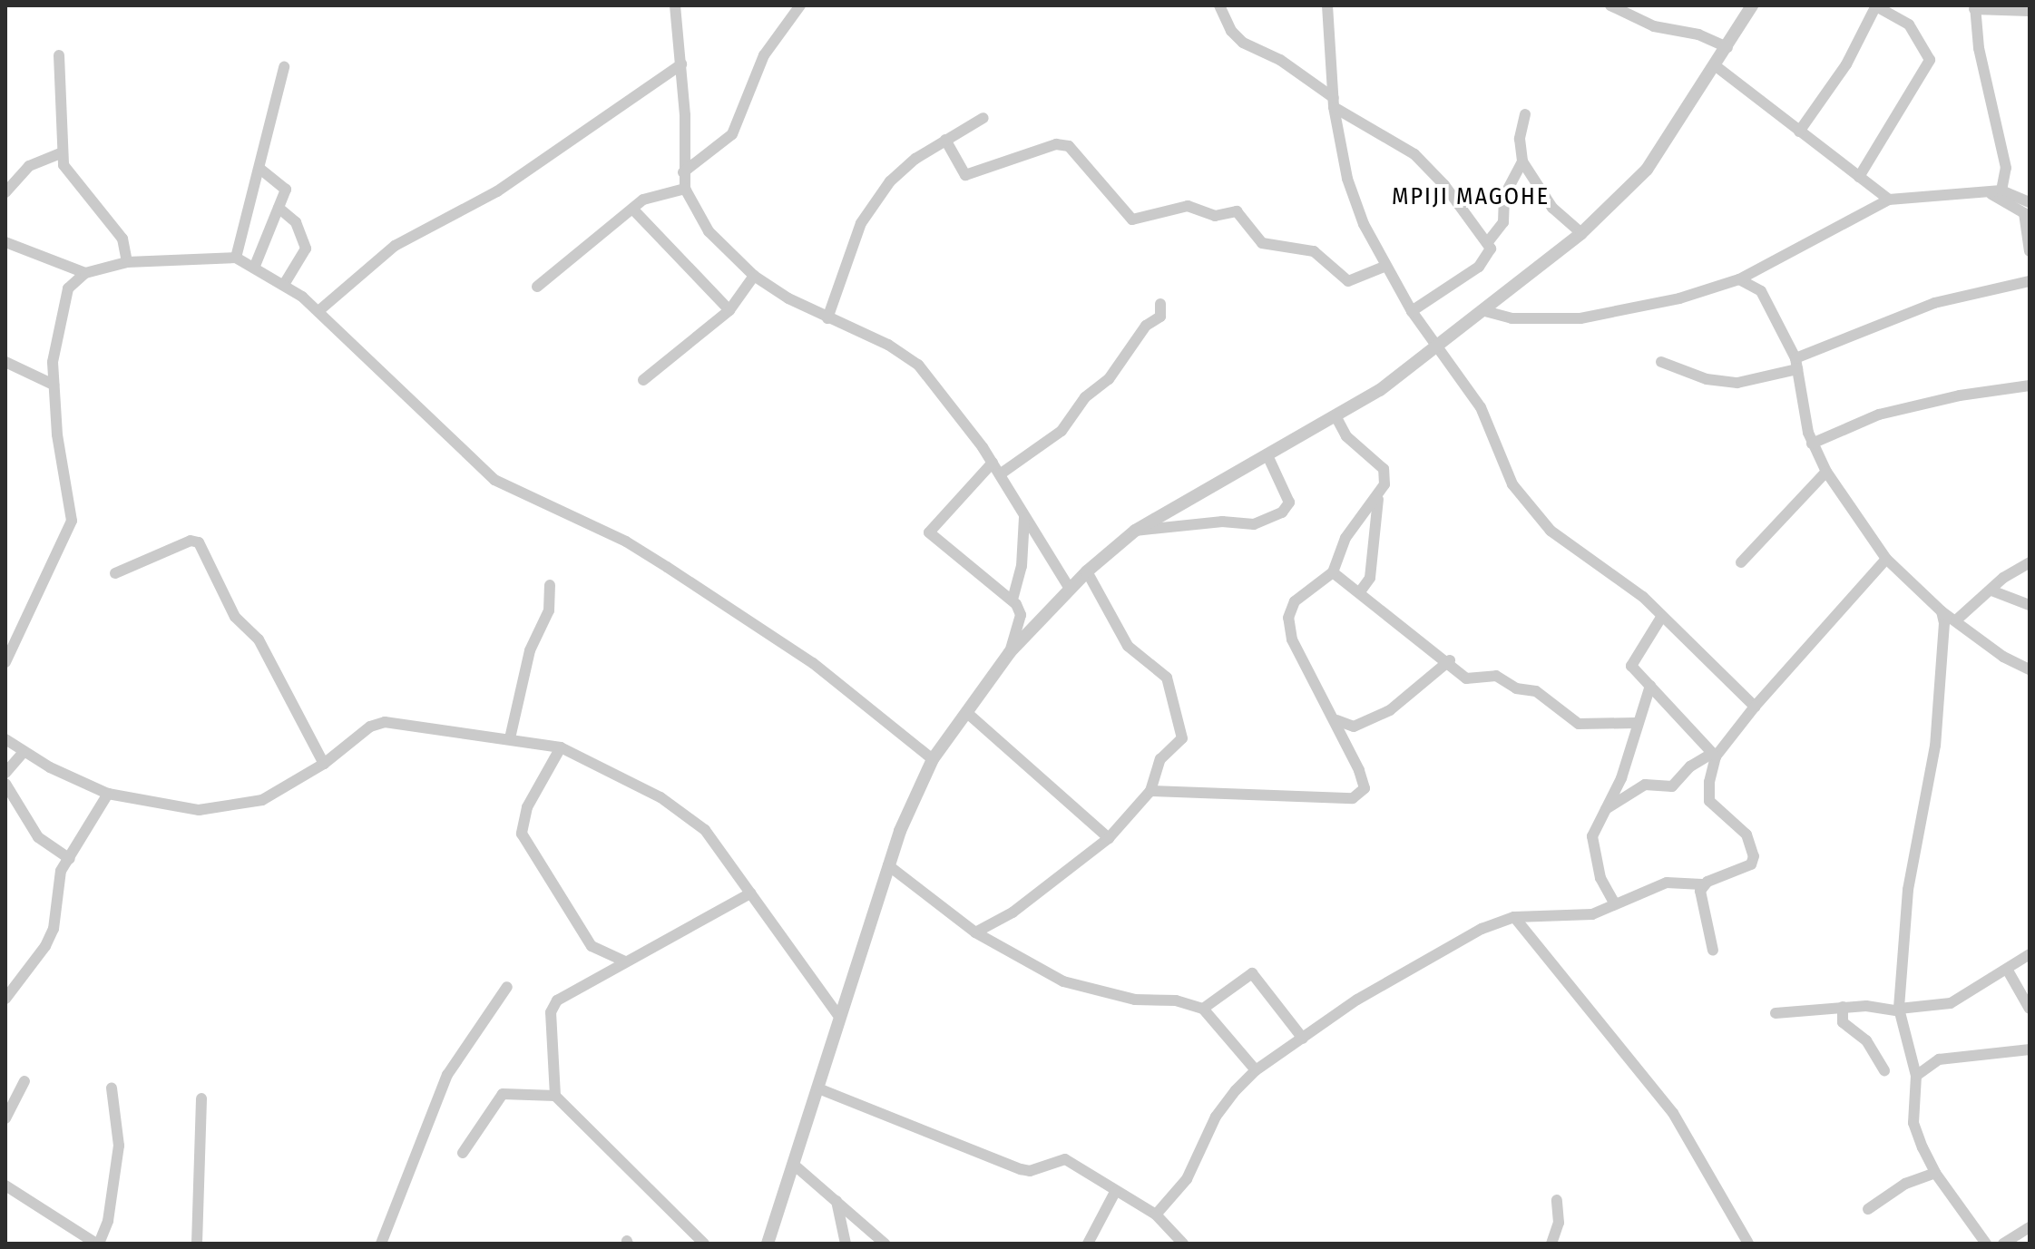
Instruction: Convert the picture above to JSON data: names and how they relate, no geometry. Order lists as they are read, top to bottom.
{
  "districts": ["MPIJI MAGOHE"]
}
